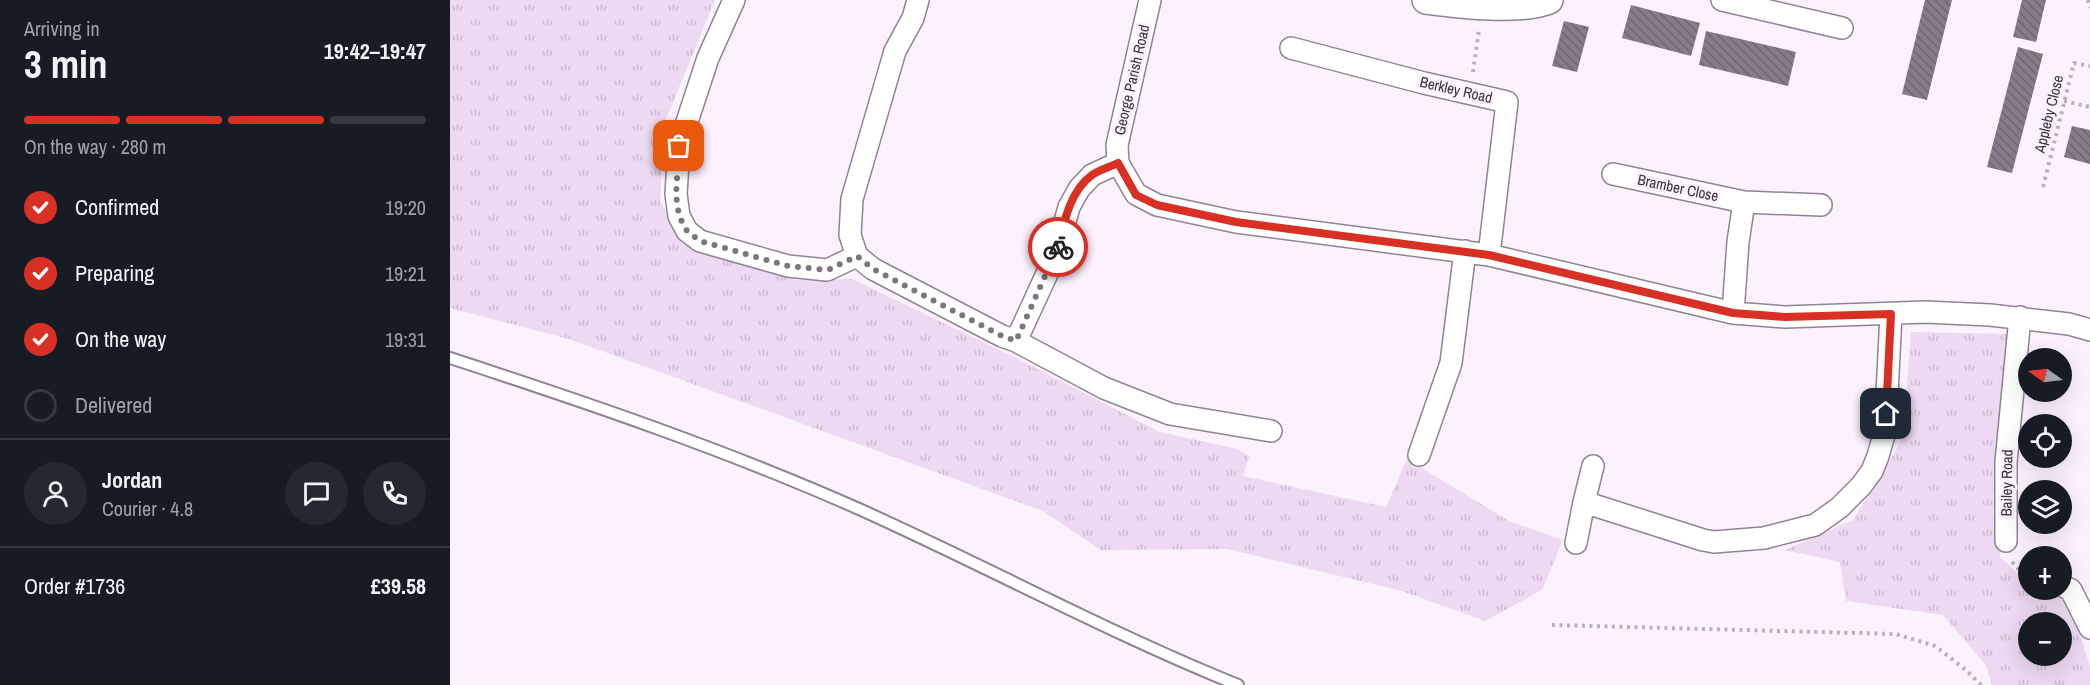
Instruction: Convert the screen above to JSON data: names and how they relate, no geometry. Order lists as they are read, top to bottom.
{
  "streets": {
    "street": [
      "George Parish Road",
      "Berkley Road",
      "Bramber Close",
      "Bailey Road"
    ],
    "path": ["Appleby Close"]
  },
  "north": "left",
  "page": {
    "heading": ["3 min", "Arriving in", "19:42–19:47"],
    "panel": [
      "Jordan",
      "Courier · 4.8",
      "Order #1736",
      "£39.58"
    ],
    "bar": "On the way · 280 m",
    "list": [
      ["Confirmed", "19:20"],
      ["Preparing", "19:21"],
      ["On the way", "19:31"],
      "Delivered"
    ],
    "map_buttons": ["+", "−"]
  }
}
